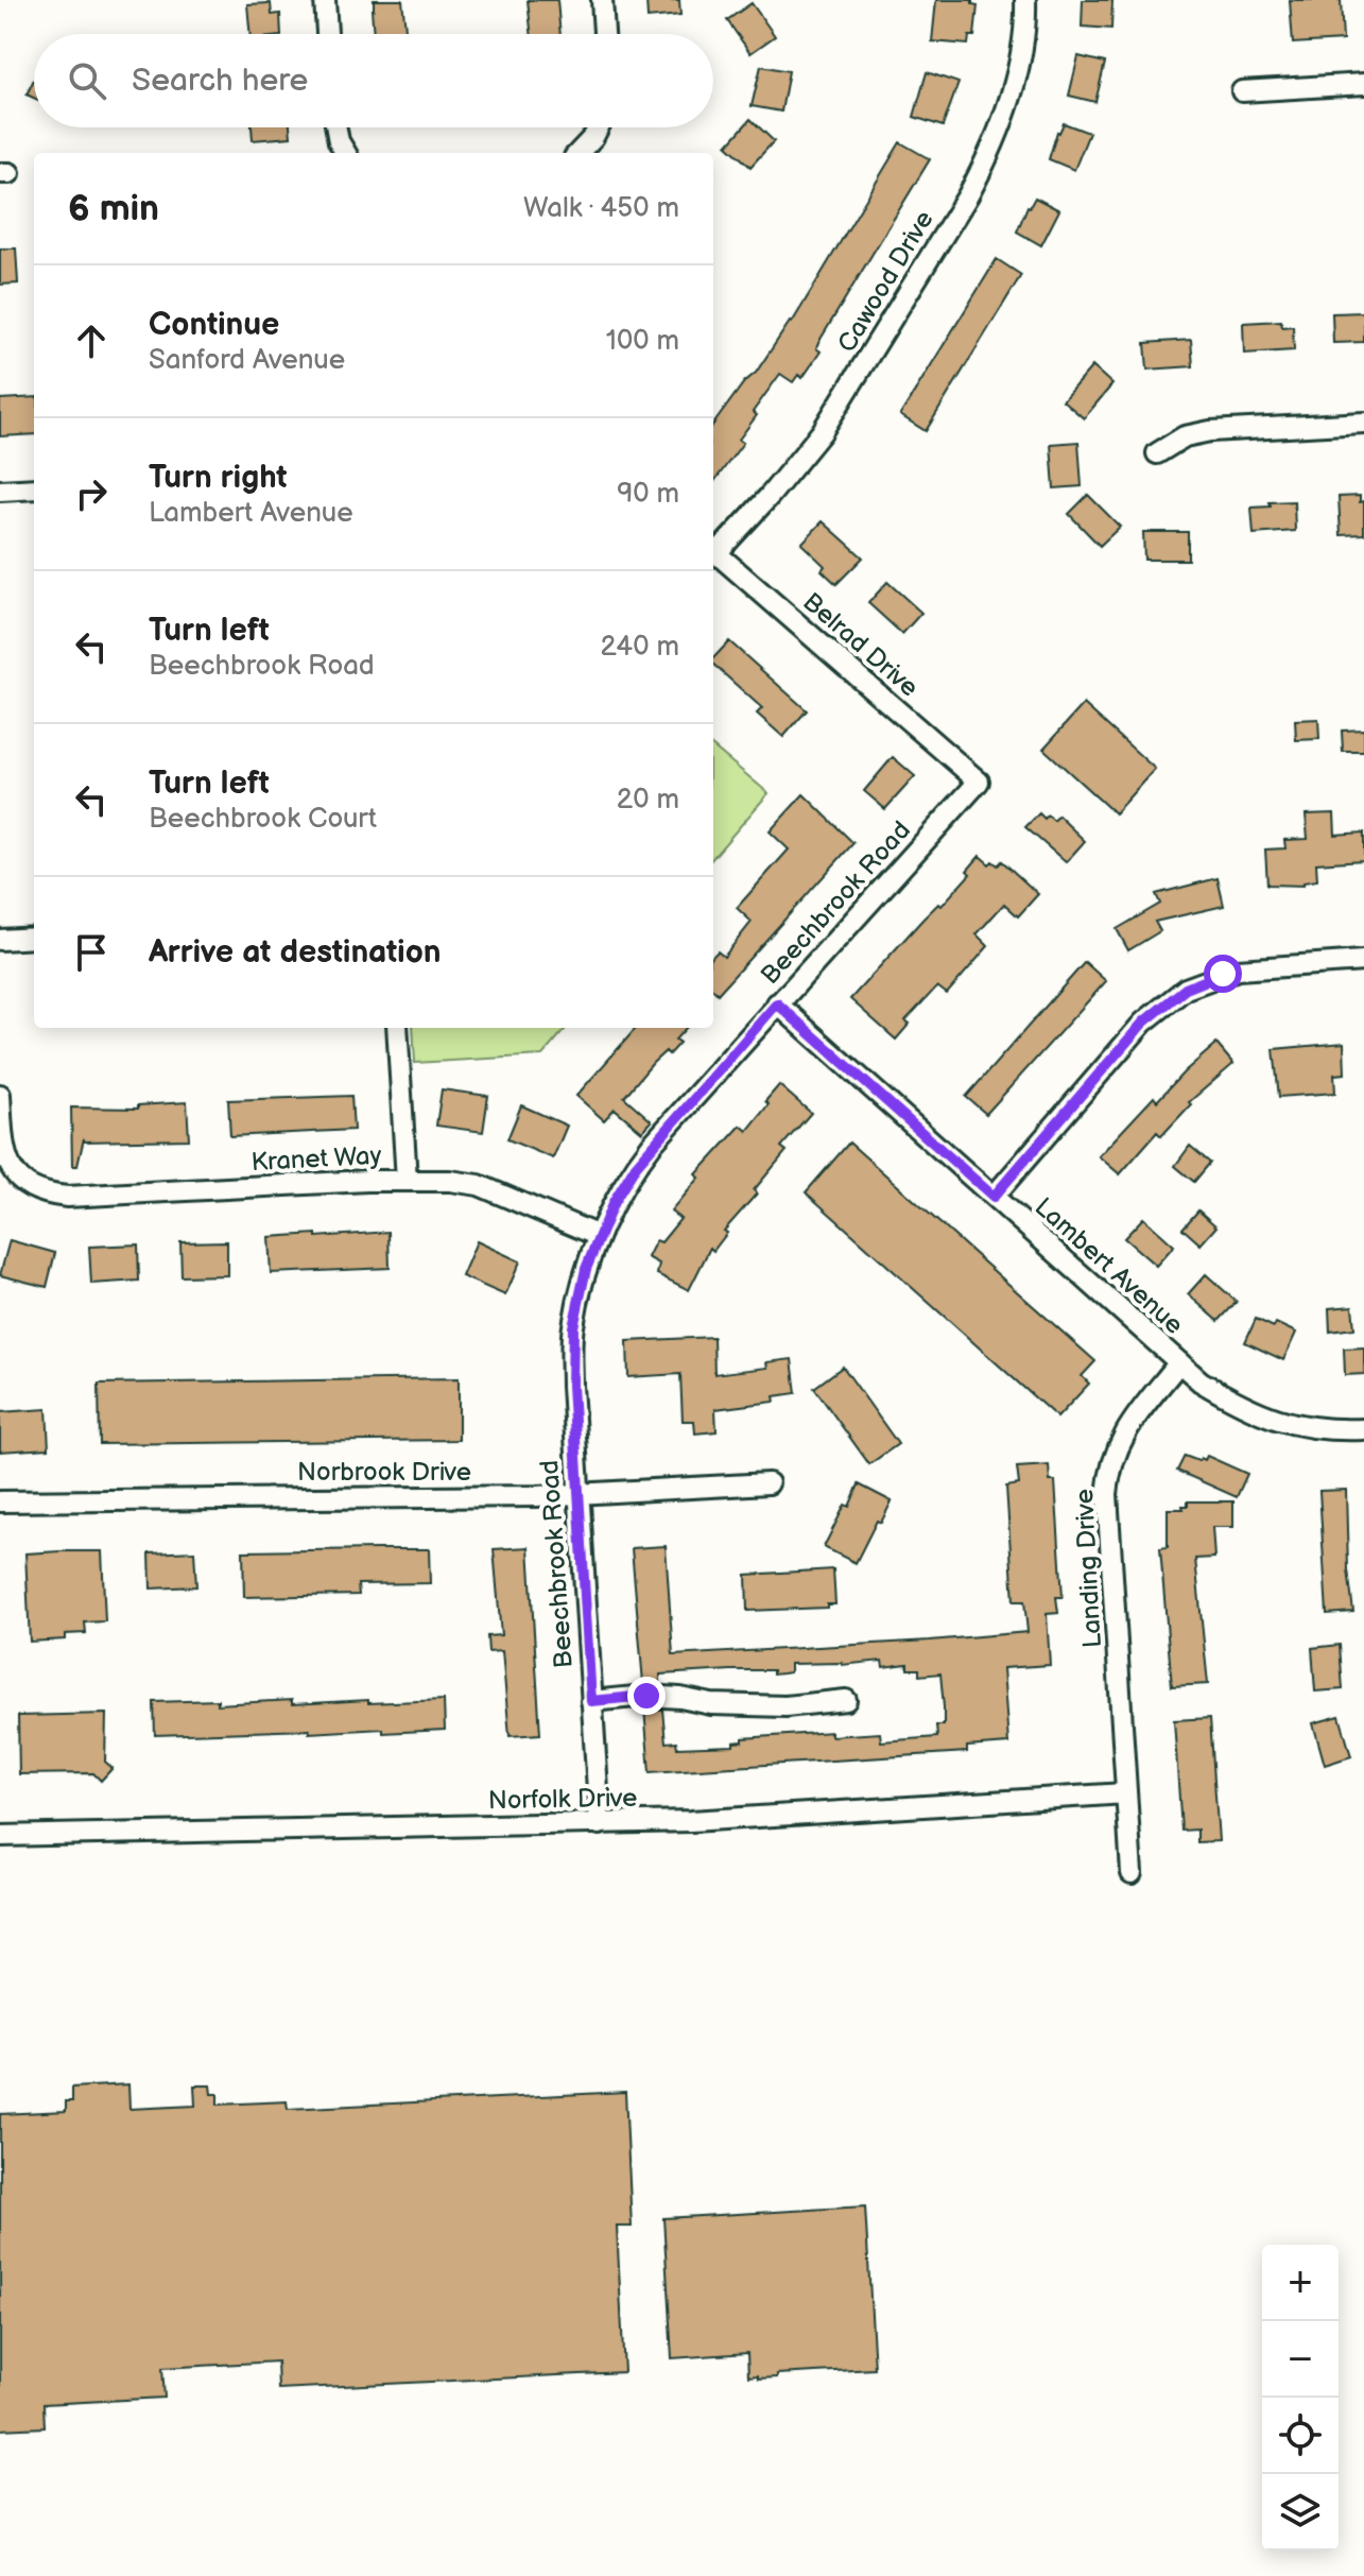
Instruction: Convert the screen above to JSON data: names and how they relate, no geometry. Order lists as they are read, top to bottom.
{
  "streets": {
    "street": [
      "Cawood Drive",
      "Belrad Drive",
      "Beechbrook Road",
      "Kranet Way",
      "Lambert Avenue",
      "Norbrook Drive",
      "Landing Drive",
      "Norfolk Drive"
    ]
  },
  "crossings": [
    ["Cawood Drive", "Belrad Drive"],
    ["Belrad Drive", "Beechbrook Road"],
    ["Beechbrook Road", "Kranet Way"],
    ["Beechbrook Road", "Lambert Avenue"],
    ["Beechbrook Road", "Norbrook Drive"],
    ["Beechbrook Road", "Norfolk Drive"],
    ["Lambert Avenue", "Landing Drive"],
    ["Landing Drive", "Norfolk Drive"]
  ],
  "page": {
    "search": "Search here",
    "heading": ["6 min", "Walk · 450 m"],
    "list": [
      ["Continue", "Sanford Avenue", "100 m"],
      ["Turn right", "Lambert Avenue", "90 m"],
      ["Turn left", "Beechbrook Road", "240 m"],
      ["Turn left", "Beechbrook Court", "20 m"],
      "Arrive at destination"
    ],
    "map_buttons": ["+", "−"]
  }
}
